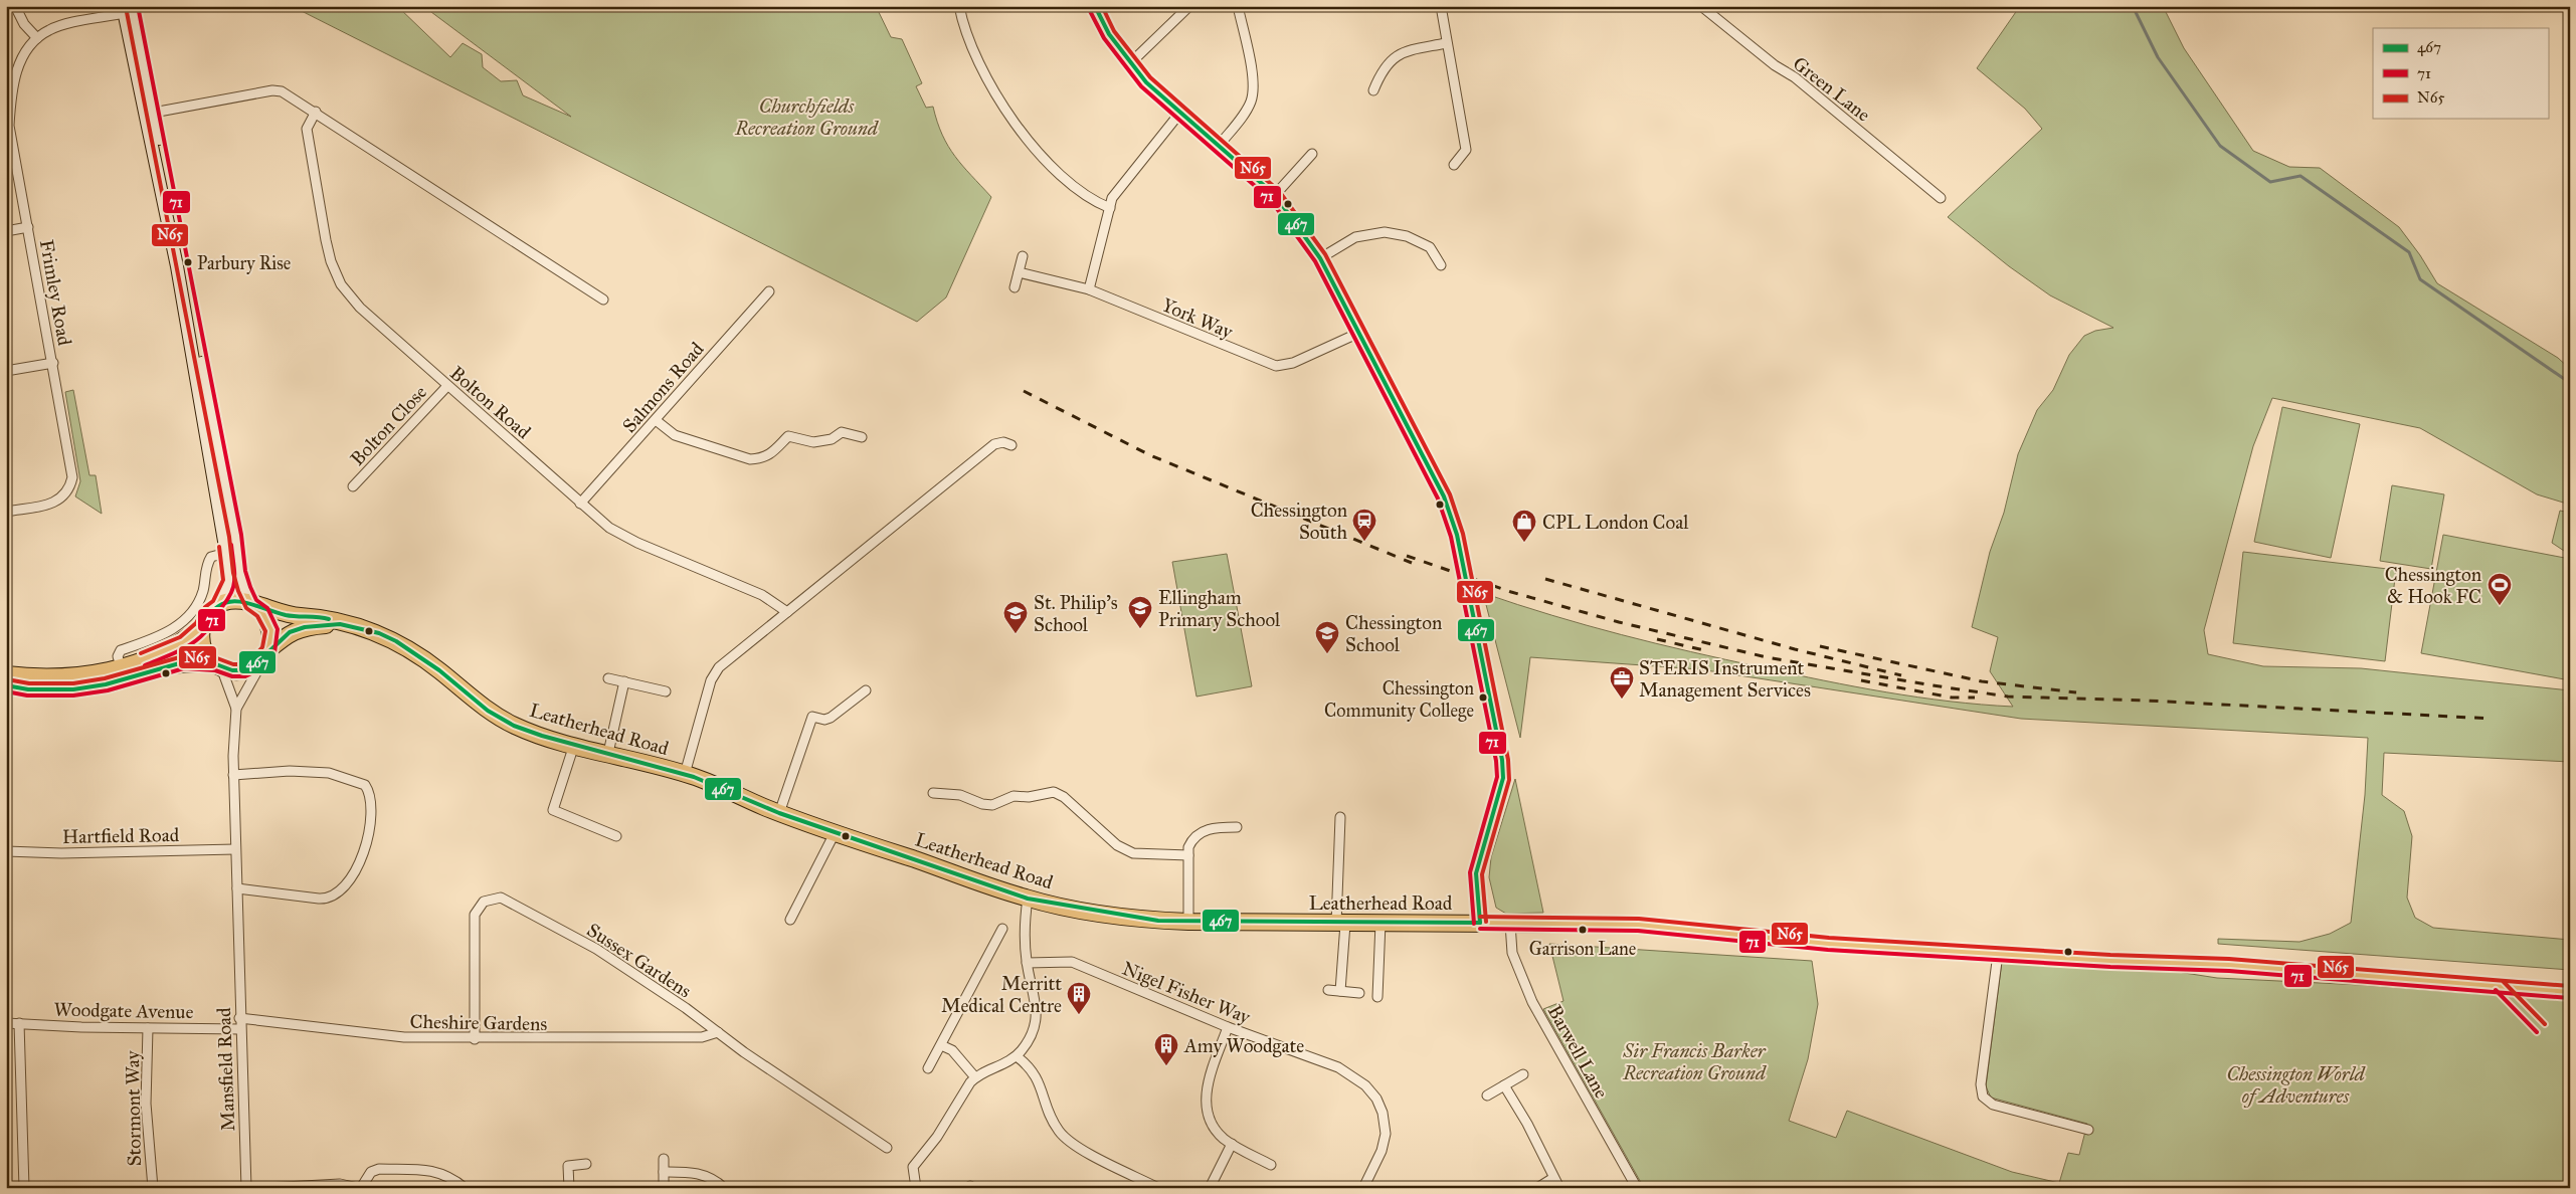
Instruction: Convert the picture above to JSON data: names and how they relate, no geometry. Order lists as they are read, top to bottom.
{
  "streets": {
    "highway": ["Leatherhead Road"],
    "street": [
      "Green Lane",
      "Frimley Road",
      "York Way",
      "Salmons Road",
      "Bolton Road",
      "Bolton Close",
      "Hartfield Road",
      "Sussex Gardens",
      "Nigel Fisher Way",
      "Woodgate Avenue",
      "Cheshire Gardens",
      "Barwell Lane",
      "Mansfield Road",
      "Stormont Way"
    ]
  },
  "crossings": [
    ["Salmons Road", "Bolton Road"],
    ["Bolton Road", "Bolton Close"],
    ["Leatherhead Road", "Barwell Lane"],
    ["Leatherhead Road", "Mansfield Road"],
    ["Hartfield Road", "Mansfield Road"],
    ["Sussex Gardens", "Cheshire Gardens"],
    ["Woodgate Avenue", "Mansfield Road"],
    ["Woodgate Avenue", "Stormont Way"],
    ["Cheshire Gardens", "Mansfield Road"]
  ],
  "parks": ["Churchfields Recreation Ground", "Sir Francis Barker Recreation Ground", "Chessington World of Adventures"],
  "places": {
    "other": ["Parbury Rise", "Chessington Community College", "Garrison Lane"],
    "station": ["Chessington South"],
    "shop": ["CPL London Coal"],
    "sports": ["Chessington & Hook FC"],
    "school or university": ["Ellingham Primary School", "St. Philip's School", "Chessington School"],
    "office": ["STERIS Instrument Management Services"],
    "building": ["Merritt Medical Centre", "Amy Woodgate"]
  },
  "lines": ["transit line 467", "transit line 71", "transit line N65"],
  "legend": ["467", "71", "N65"]
}
